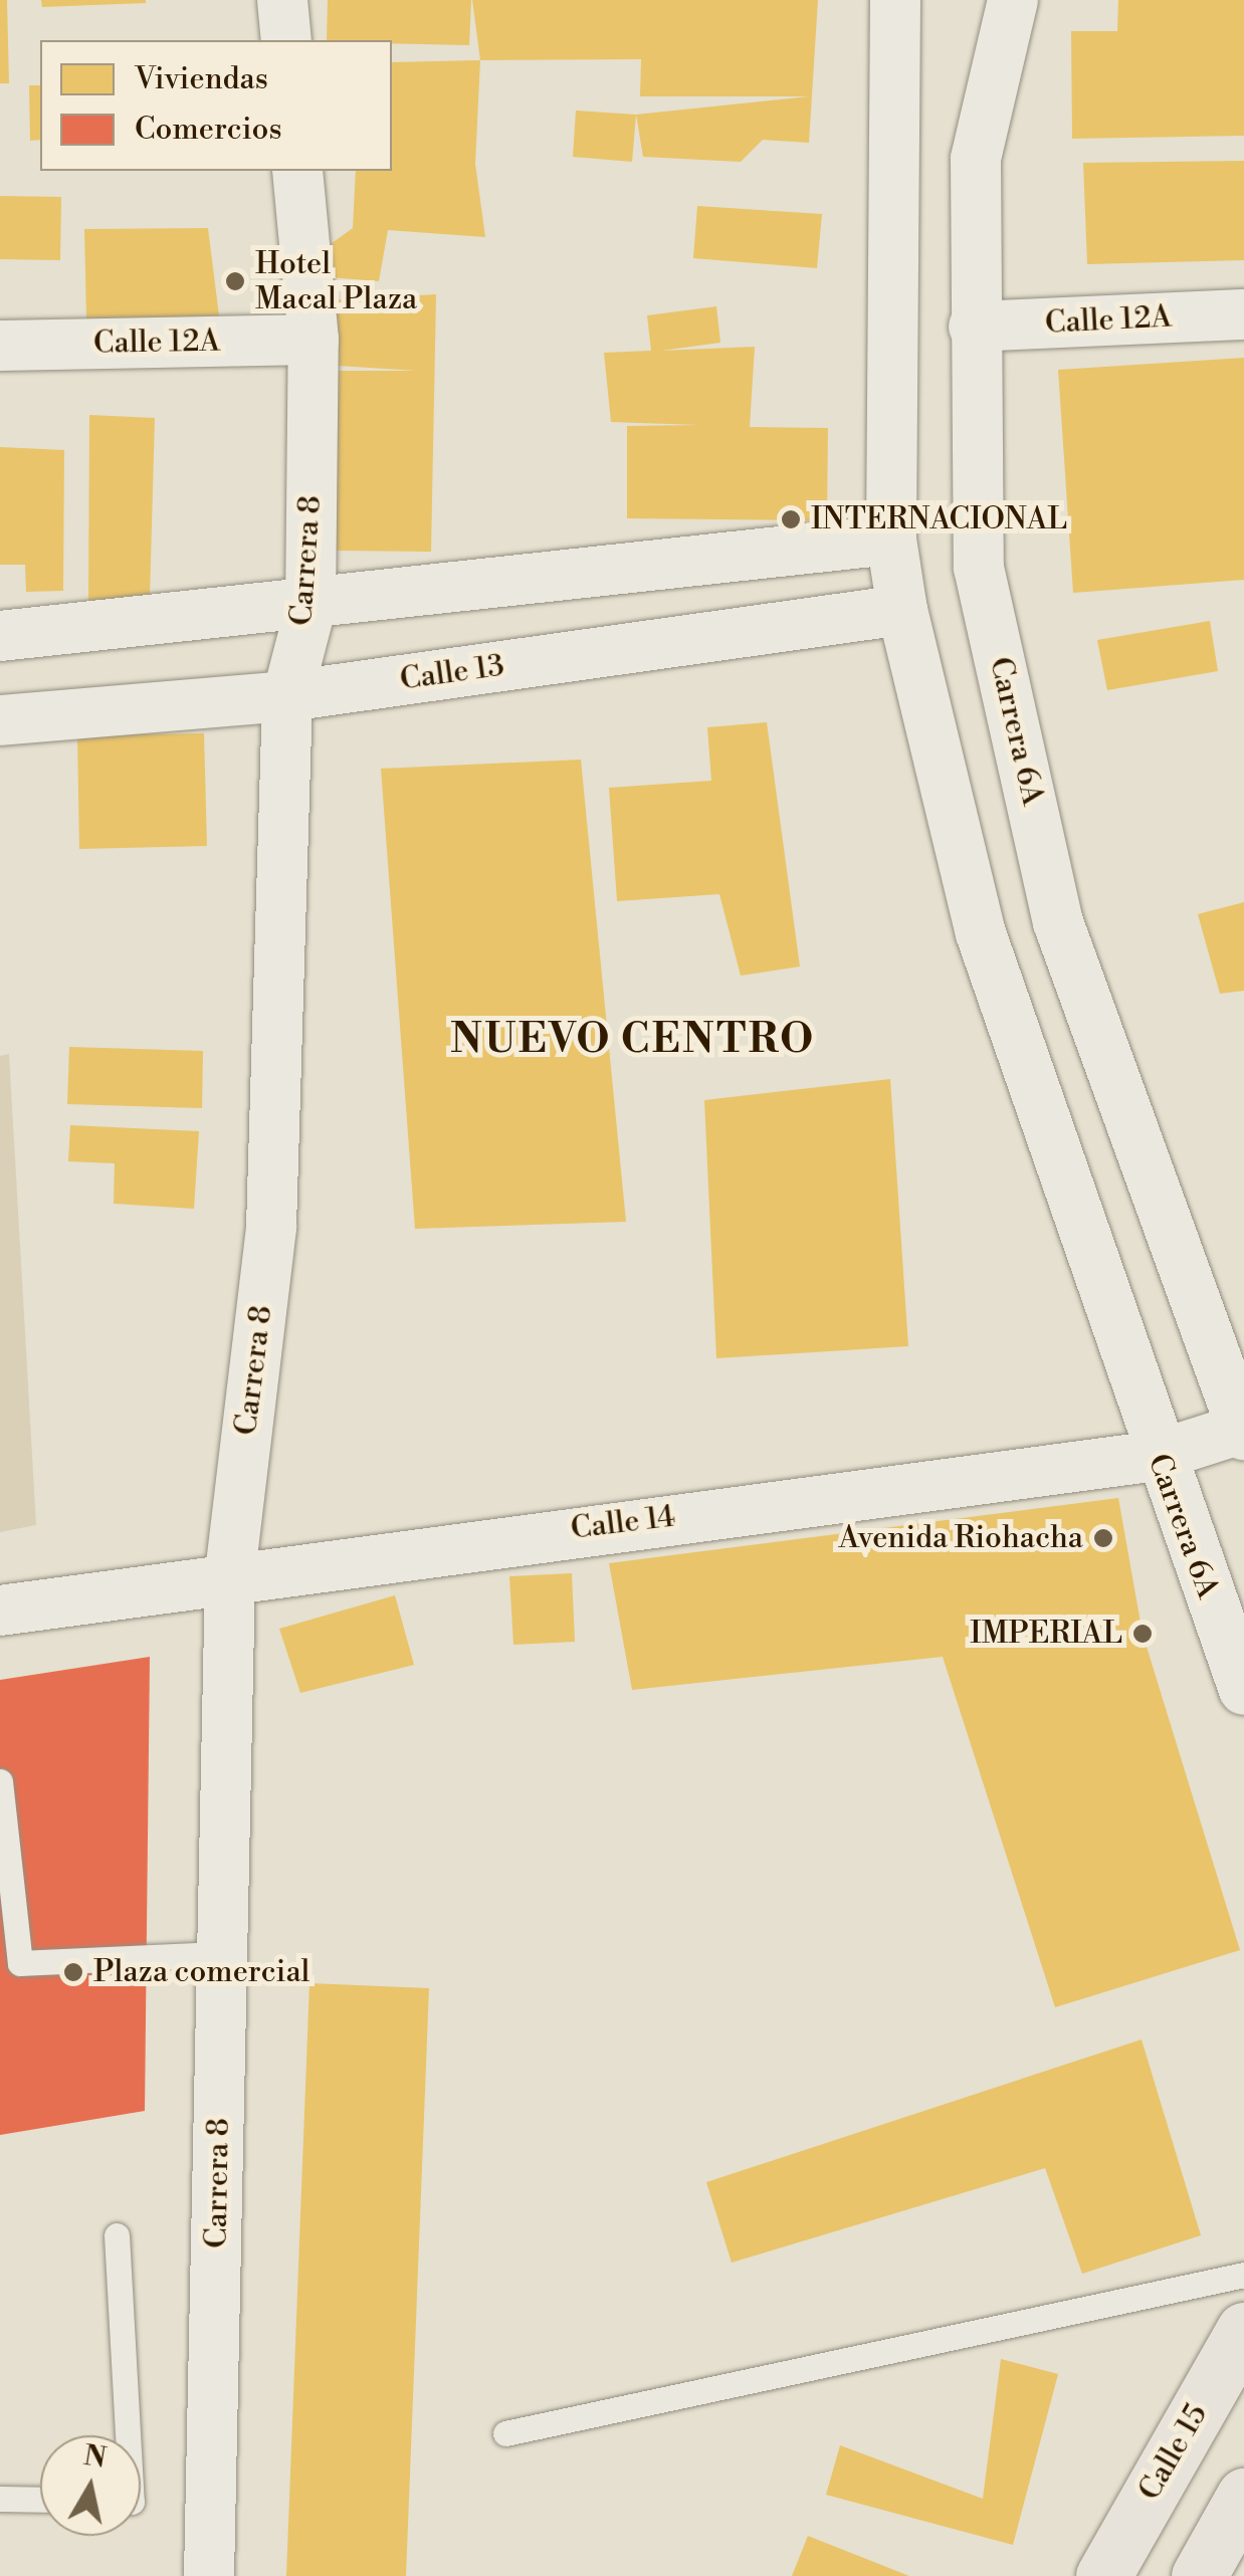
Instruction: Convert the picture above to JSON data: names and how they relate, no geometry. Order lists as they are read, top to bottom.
{
  "streets": {
    "highway": ["Calle 15"],
    "street": [
      "Calle 12A",
      "Carrera 8",
      "Calle 13",
      "Carrera 6A",
      "Calle 14"
    ]
  },
  "crossings": [
    ["Calle 12A", "Carrera 8"],
    ["Calle 12A", "Carrera 6A"],
    ["Carrera 8", "Calle 13"],
    ["Carrera 8", "Calle 14"],
    ["Calle 13", "Carrera 6A"],
    ["Carrera 6A", "Calle 14"]
  ],
  "districts": ["NUEVO CENTRO"],
  "places": [
    "Hotel Macal Plaza",
    "INTERNACIONAL",
    "Avenida Riohacha",
    "IMPERIAL",
    "Plaza comercial"
  ],
  "legend": ["Viviendas", "Comercios"],
  "north": "top"
}
